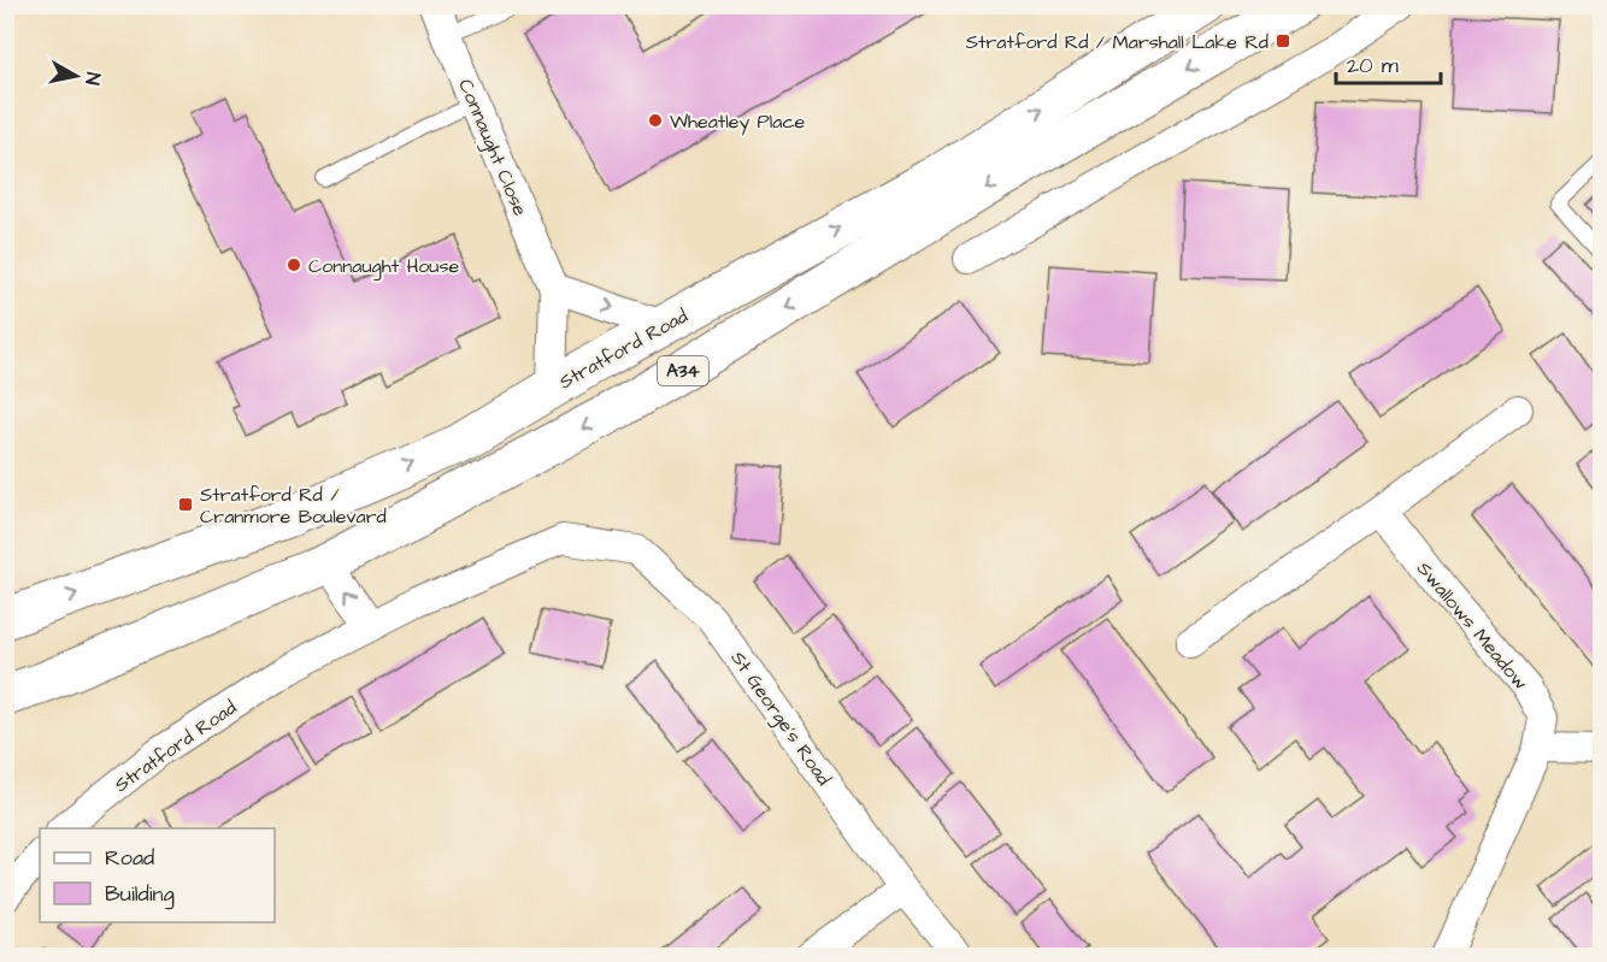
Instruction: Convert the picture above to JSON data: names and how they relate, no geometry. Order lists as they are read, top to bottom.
{
  "streets": {
    "highway": ["Stratford Road", "A34"],
    "street": ["Connaught Close", "Swallows Meadow", "St George's Road"]
  },
  "crossings": [
    ["Connaught Close", "Stratford Road"],
    ["Stratford Road", "St George's Road"]
  ],
  "places": {
    "transit": ["Stratford Rd / Marshall Lake Rd", "Stratford Rd / Cranmore Boulevard"],
    "other": ["Wheatley Place", "Connaught House"]
  },
  "legend": ["Road", "Building"],
  "scale_bar": "20 m",
  "north": "right"
}
